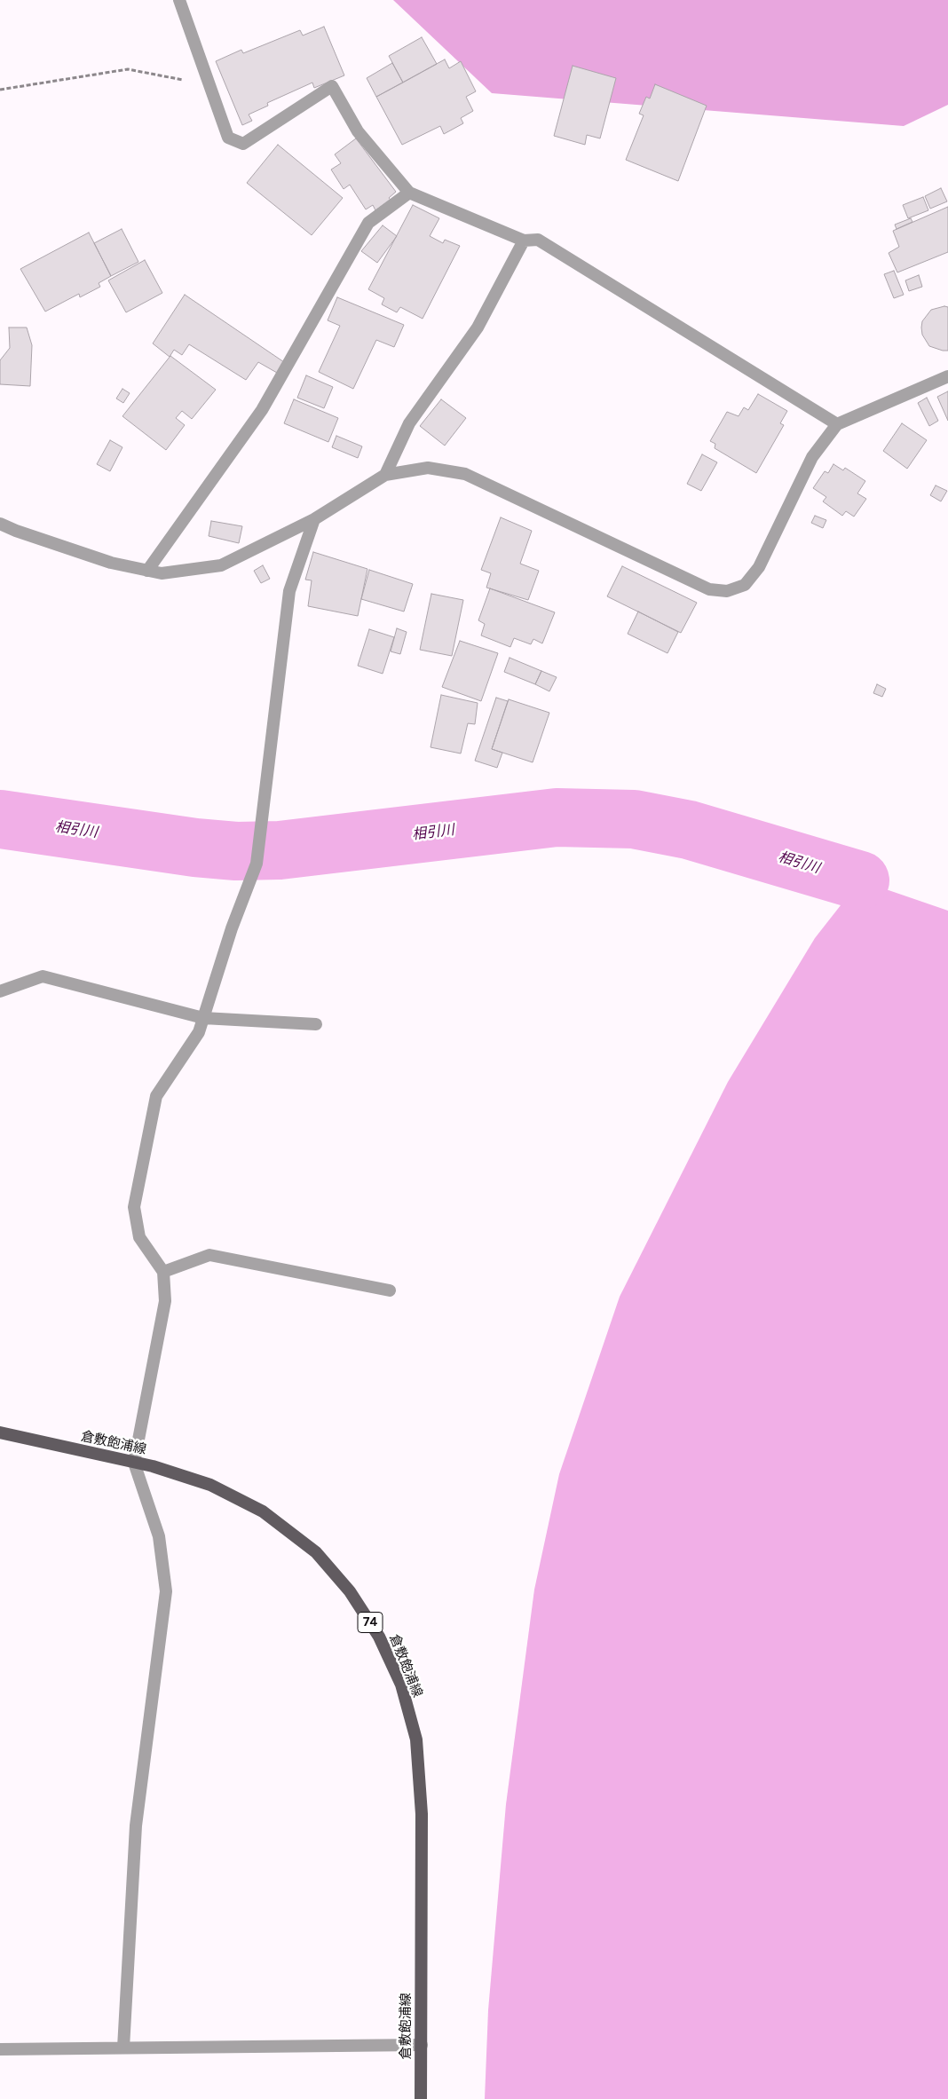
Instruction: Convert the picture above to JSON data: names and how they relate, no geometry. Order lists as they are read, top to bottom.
{
  "streets": {
    "main road": ["倉敷飽浦線", "74"]
  },
  "water": ["相引川"]
}
